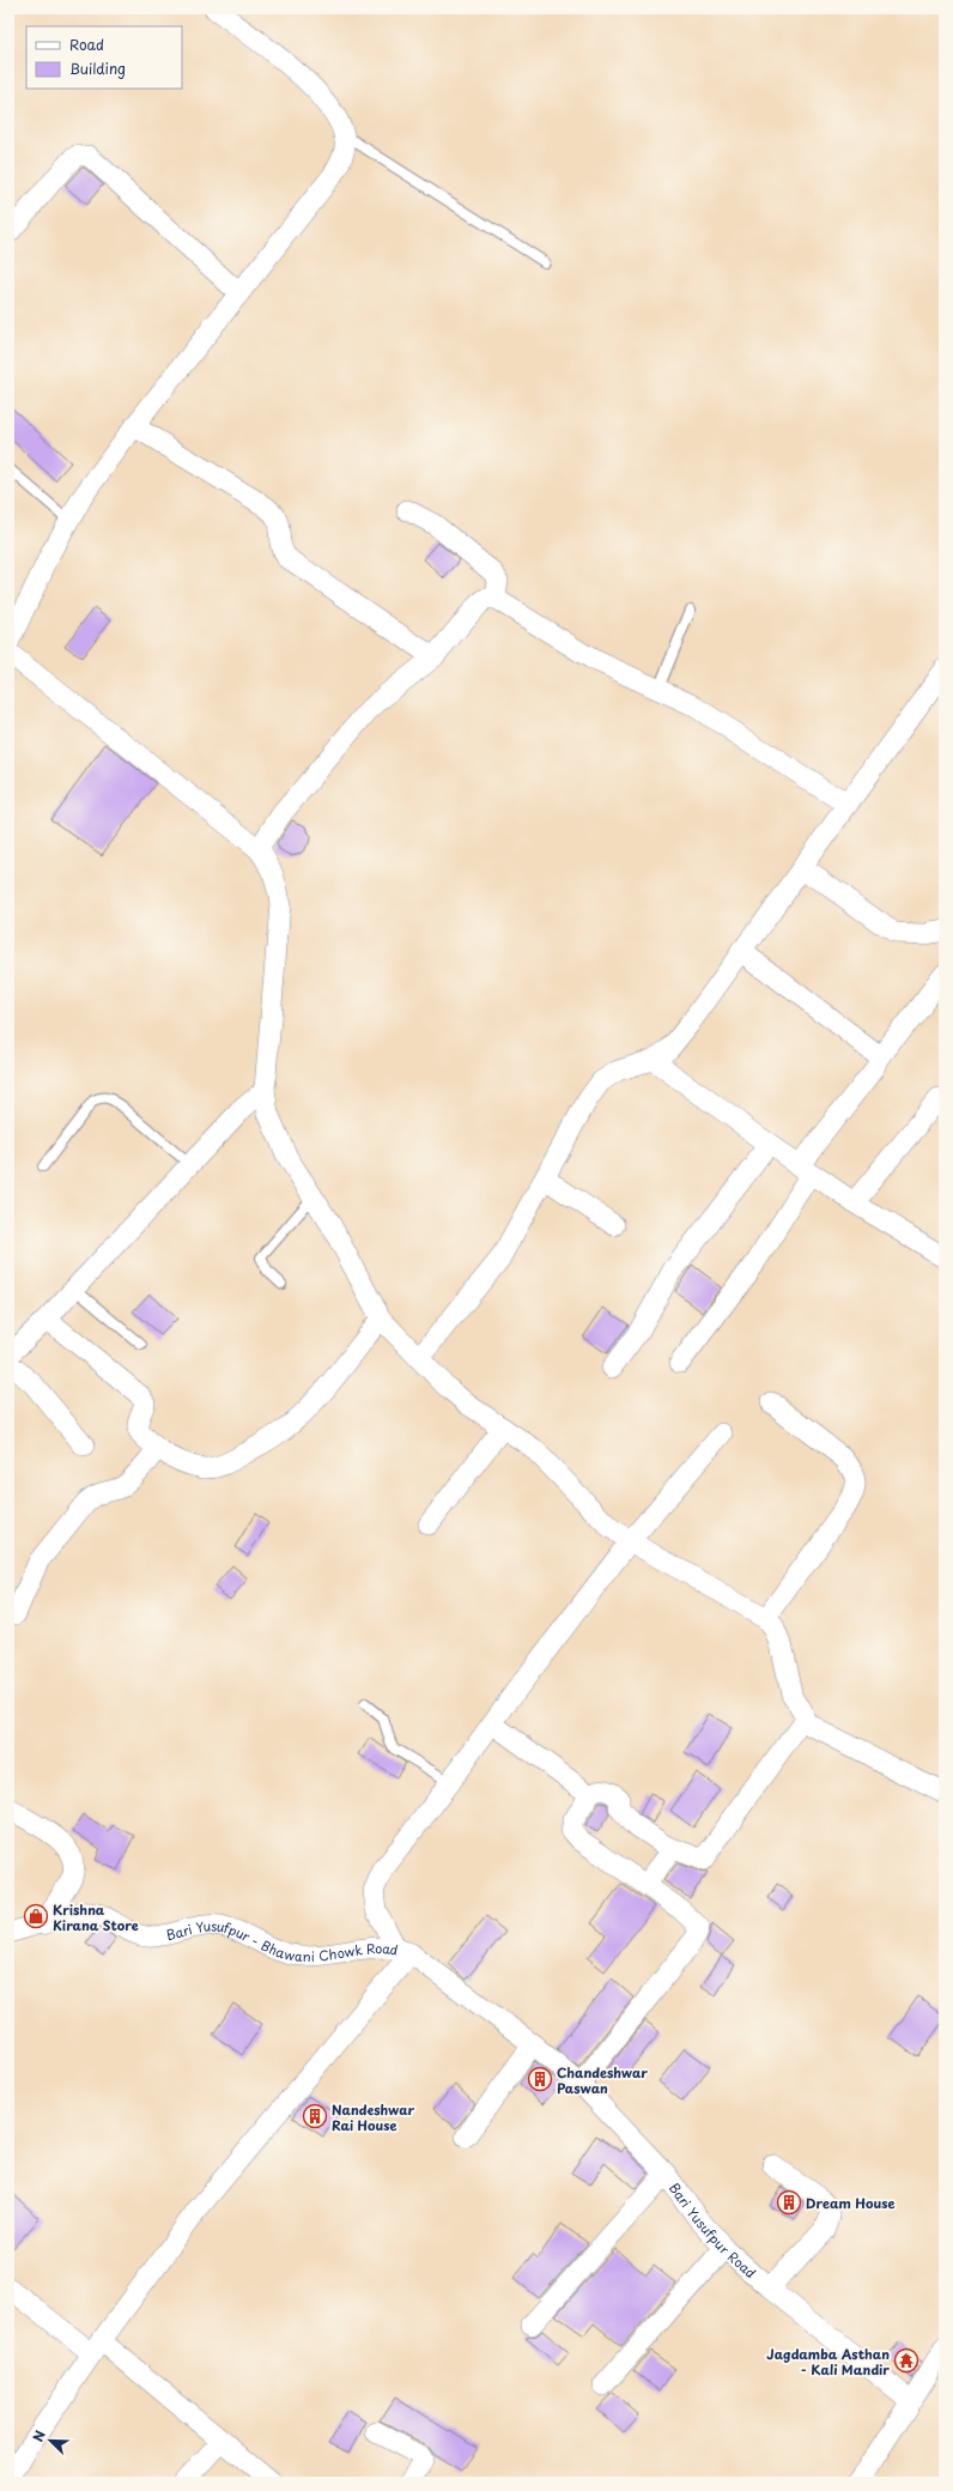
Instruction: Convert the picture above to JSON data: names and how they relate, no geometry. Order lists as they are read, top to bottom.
{
  "streets": {
    "street": ["Bari Yusufpur - Bhawani Chowk Road", "Bari Yusufpur Road"]
  },
  "crossings": [
    ["Bari Yusufpur - Bhawani Chowk Road", "Bari Yusufpur Road"]
  ],
  "places": {
    "shop": ["Krishna Kirana Store"],
    "building": ["Chandeshwar Paswan", "Nandeshwar Rai House", "Dream House"],
    "temple": ["Jagdamba Asthan - Kali Mandir"]
  },
  "legend": ["Road", "Building"],
  "north": "top left"
}
